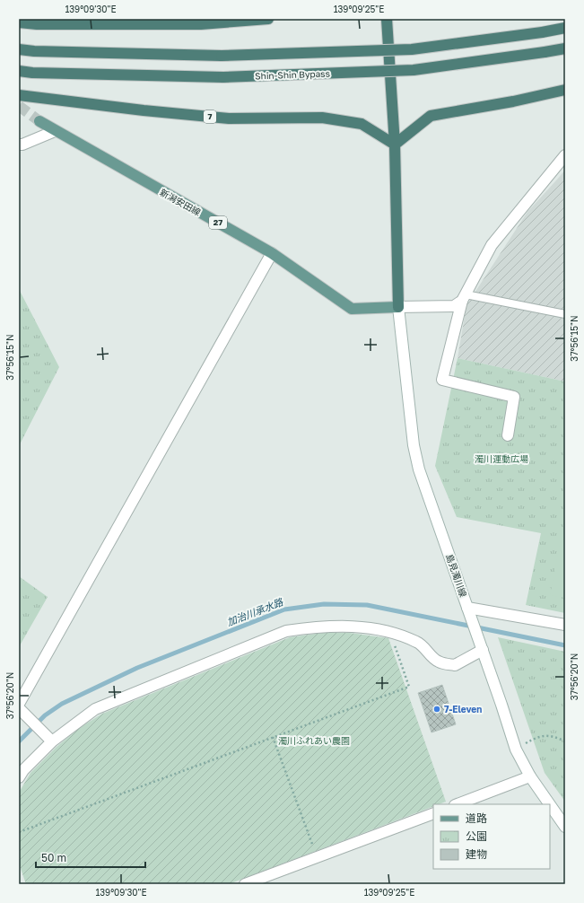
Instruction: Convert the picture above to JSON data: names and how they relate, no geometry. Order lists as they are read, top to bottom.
{
  "streets": {
    "highway": ["Shin-Shin Bypass", "7"],
    "main road": ["新潟安田線", "27"],
    "street": ["島見濁川線"]
  },
  "crossings": [
    ["新潟安田線", "島見濁川線"]
  ],
  "water": ["加治川承水路"],
  "parks": ["濁川運動広場", "濁川ふれあい農園"],
  "places": ["7-Eleven"],
  "legend": ["道路", "公園", "建物"],
  "scale_bar": "50 m",
  "coordinates": [
    "139°09'30\"E",
    "139°09'25\"E",
    "37°56'15\"N",
    "37°56'20\"N"
  ]
}
